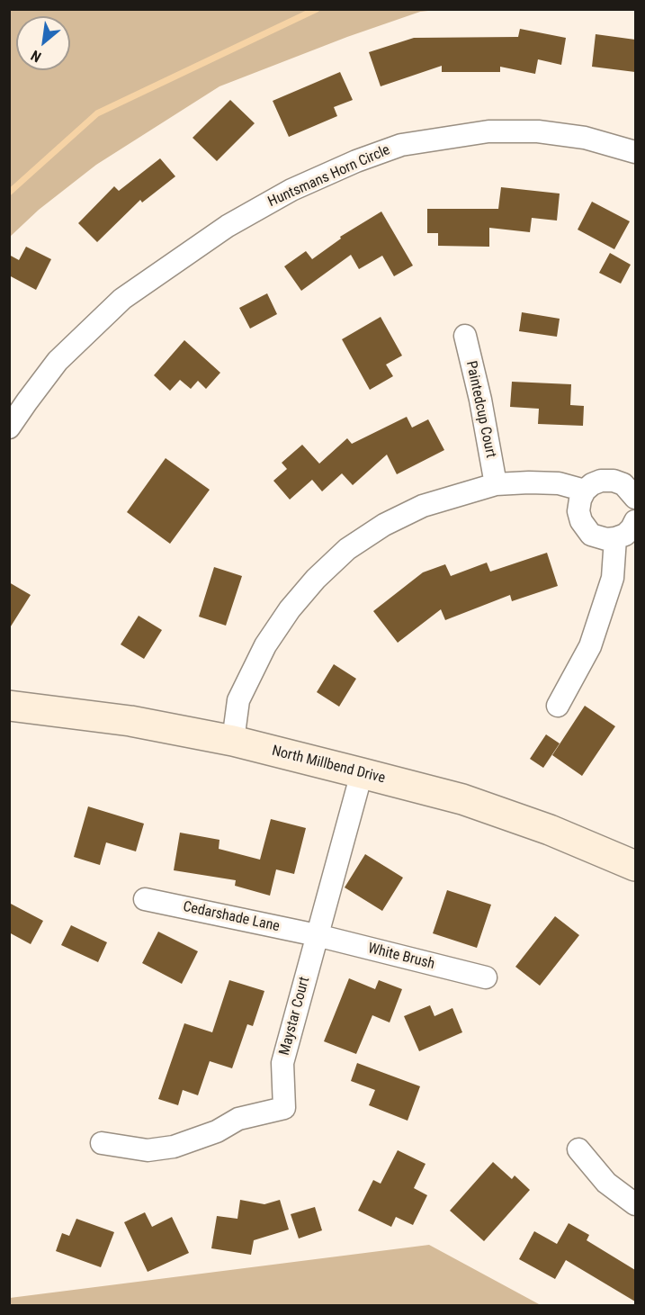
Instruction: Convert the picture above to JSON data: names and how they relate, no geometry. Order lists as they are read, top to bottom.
{
  "streets": {
    "street": [
      "Huntsmans Horn Circle",
      "Paintedcup Court",
      "North Millbend Drive",
      "Cedarshade Lane",
      "White Brush",
      "Maystar Court"
    ]
  },
  "crossings": [
    ["North Millbend Drive", "Maystar Court"],
    ["Cedarshade Lane", "White Brush"],
    ["Cedarshade Lane", "Maystar Court"],
    ["White Brush", "Maystar Court"]
  ],
  "north": "bottom left"
}
